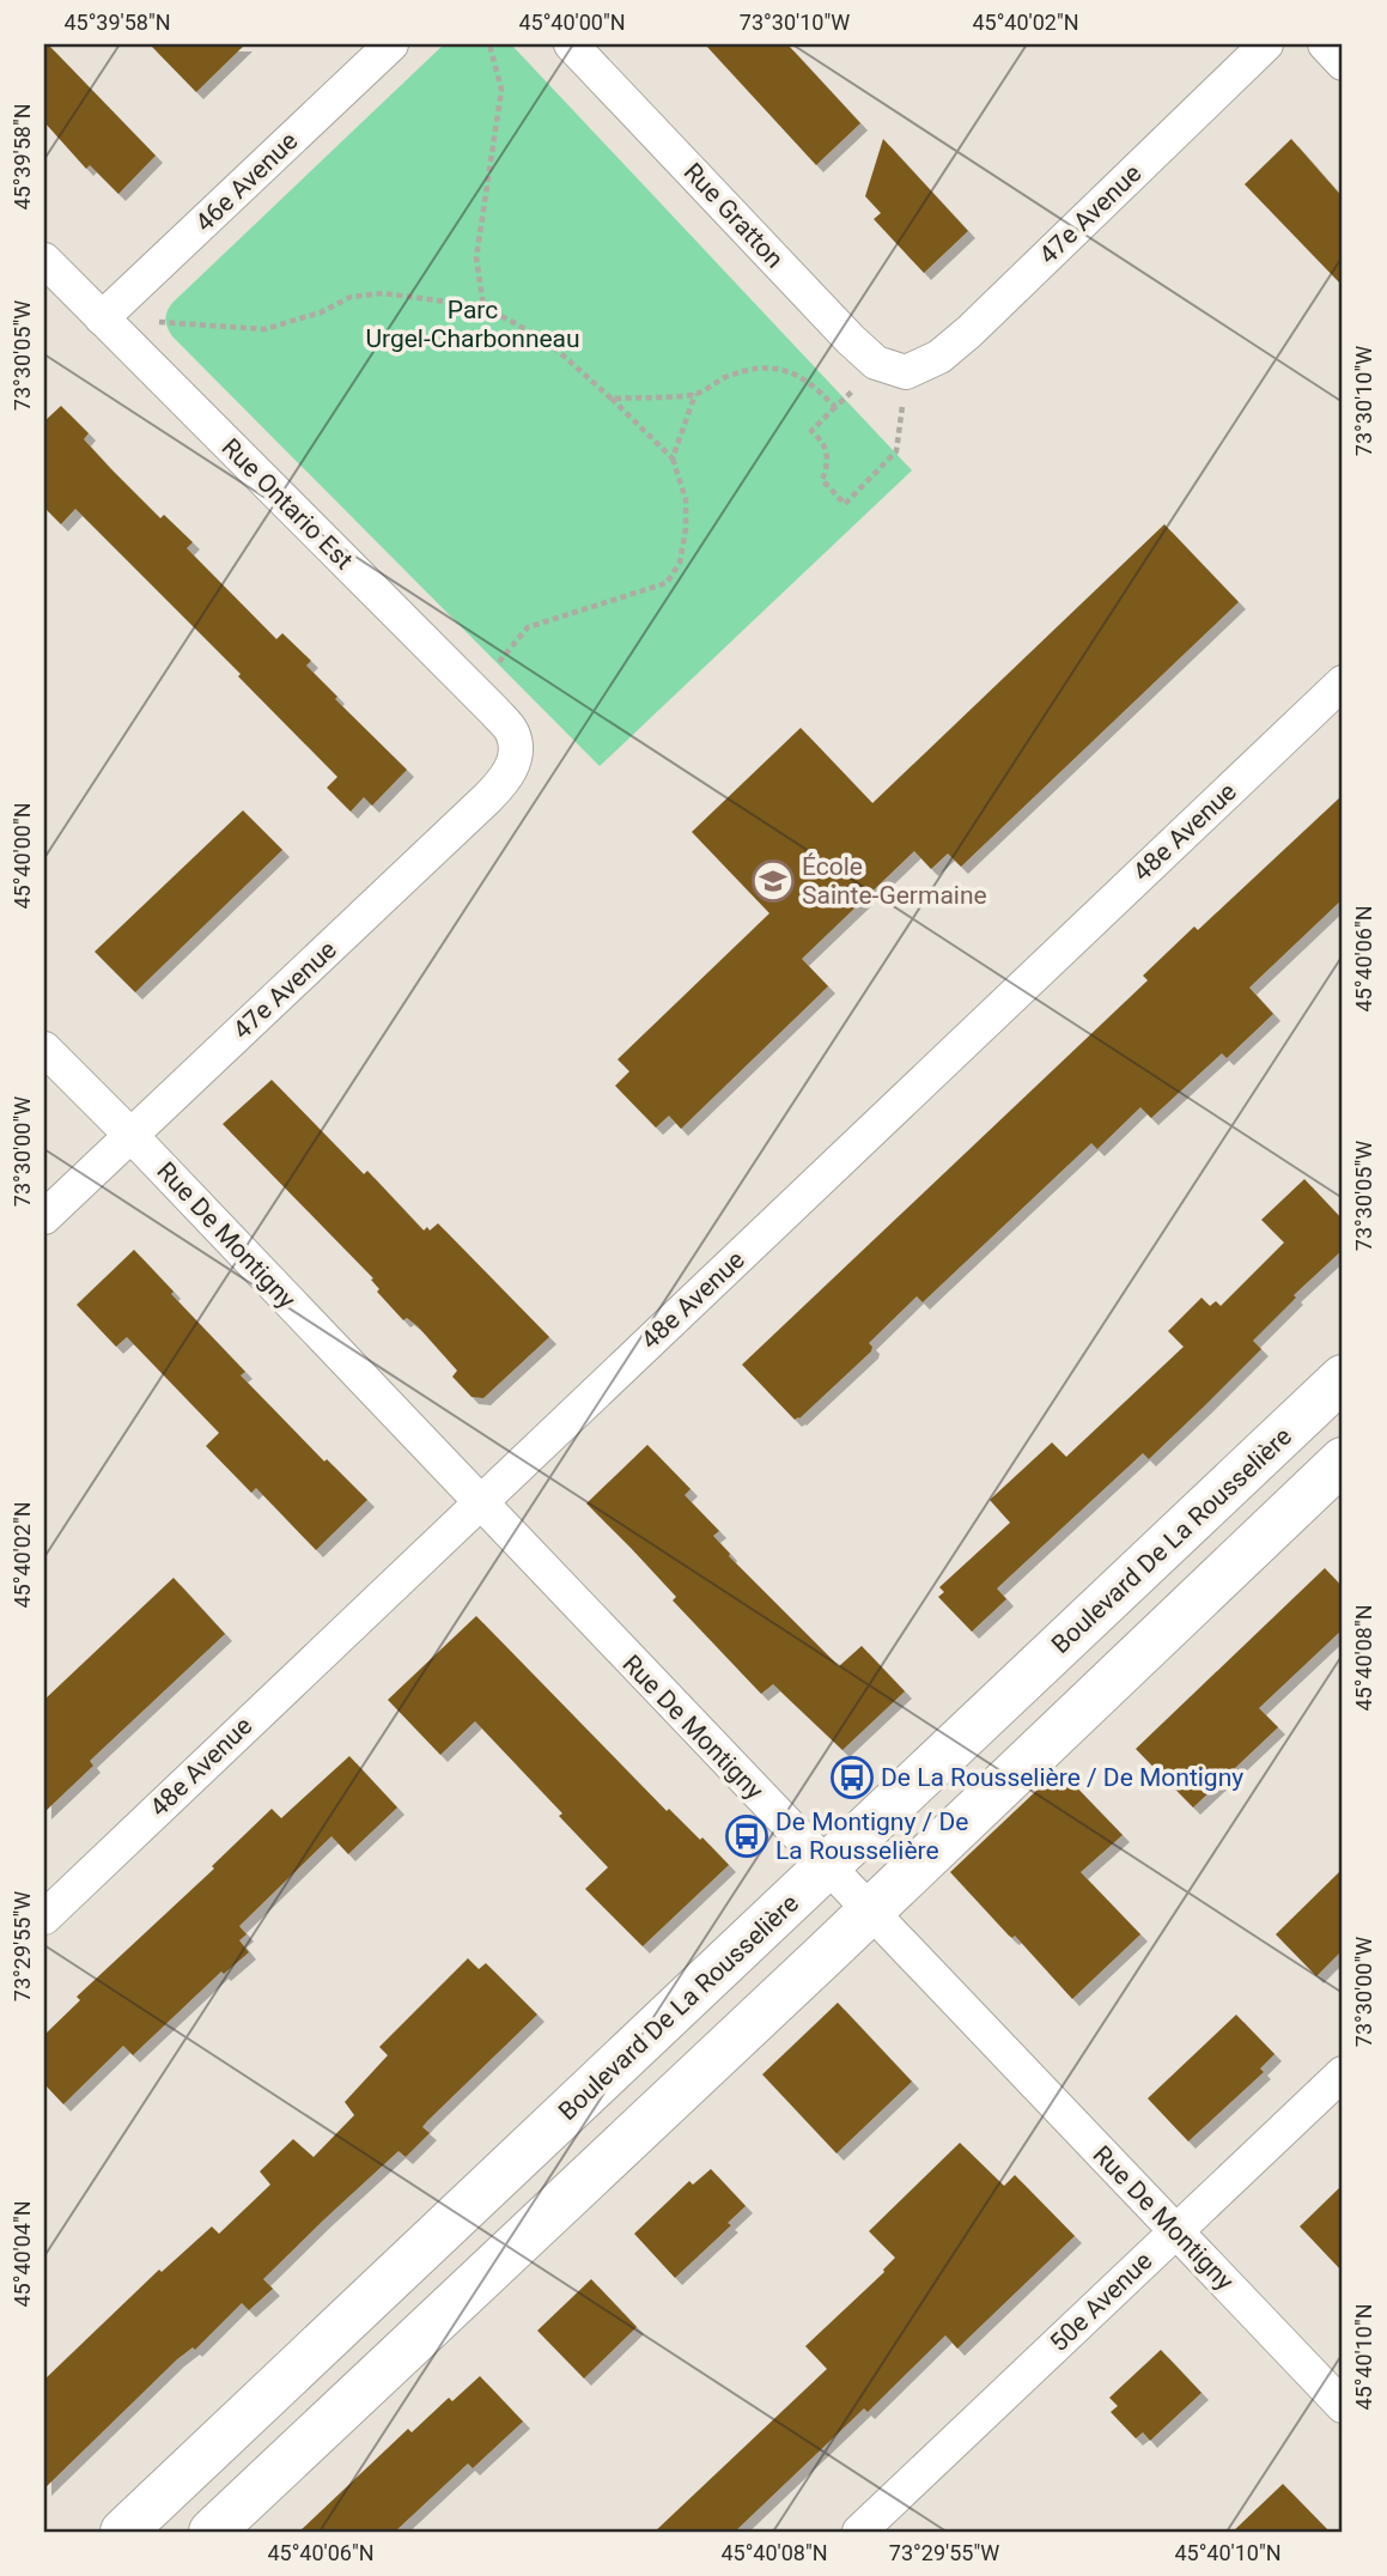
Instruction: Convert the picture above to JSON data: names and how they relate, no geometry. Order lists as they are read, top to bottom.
{
  "streets": {
    "street": [
      "46e Avenue",
      "47e Avenue",
      "Rue Gratton",
      "Rue Ontario Est",
      "48e Avenue",
      "Rue De Montigny",
      "Boulevard De La Rousselière",
      "50e Avenue"
    ]
  },
  "crossings": [
    ["46e Avenue", "Rue Ontario Est"],
    ["47e Avenue", "Rue Gratton"],
    ["47e Avenue", "Rue Ontario Est"],
    ["47e Avenue", "Rue De Montigny"],
    ["48e Avenue", "Rue De Montigny"],
    ["Rue De Montigny", "Boulevard De La Rousselière"],
    ["Rue De Montigny", "50e Avenue"]
  ],
  "parks": ["Parc Urgel-Charbonneau"],
  "places": {
    "school or university": ["École Sainte-Germaine"],
    "bus stop": ["De La Rousselière / De Montigny", "De Montigny / De La Rousselière"]
  },
  "coordinates": [
    "45°39'58\"N",
    "45°40'00\"N",
    "73°30'10\"W",
    "45°40'02\"N",
    "73°30'05\"W",
    "45°40'06\"N",
    "73°30'00\"W",
    "45°40'08\"N",
    "73°29'55\"W",
    "45°40'04\"N",
    "45°40'10\"N"
  ]
}
